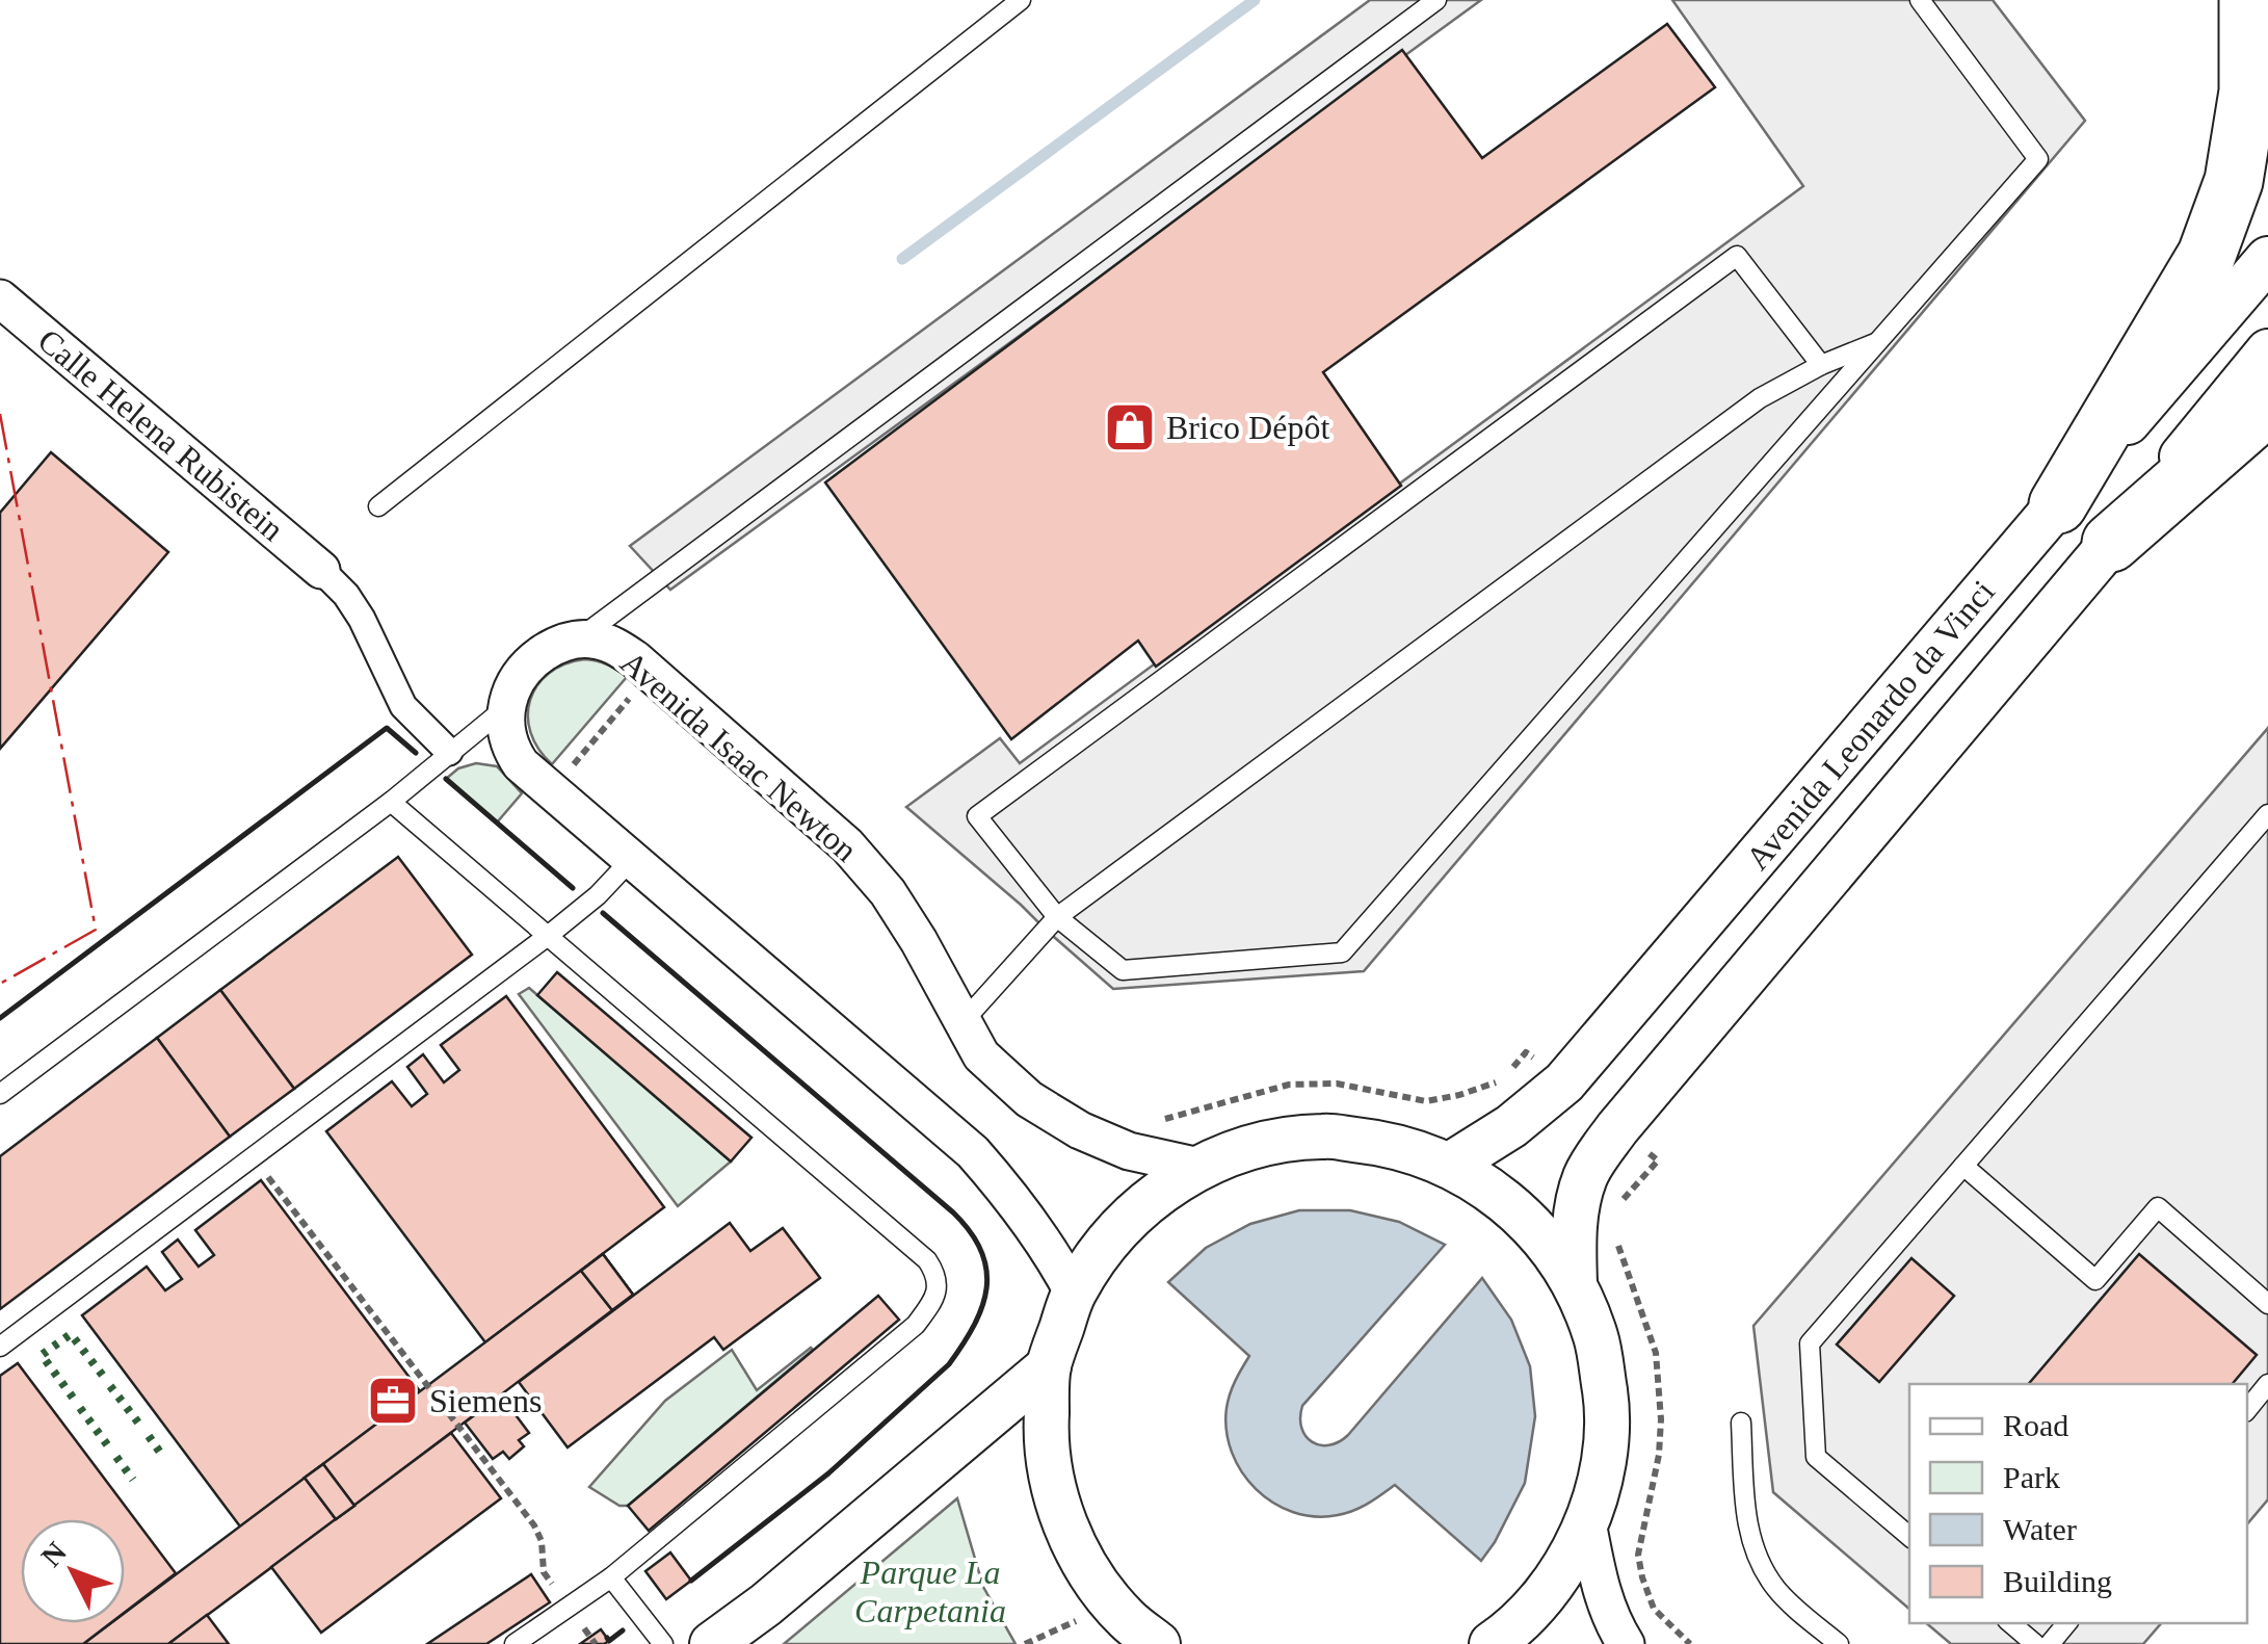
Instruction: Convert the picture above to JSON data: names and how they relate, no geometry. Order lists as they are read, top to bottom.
{
  "streets": {
    "street": ["Calle Helena Rubistein", "Avenida Leonardo da Vinci", "Avenida Isaac Newton"]
  },
  "parks": ["Parque La Carpetania"],
  "places": {
    "shop": ["Brico Dépôt"],
    "office": ["Siemens"]
  },
  "legend": [
    "Road",
    "Park",
    "Water",
    "Building"
  ],
  "north": "top left"
}
